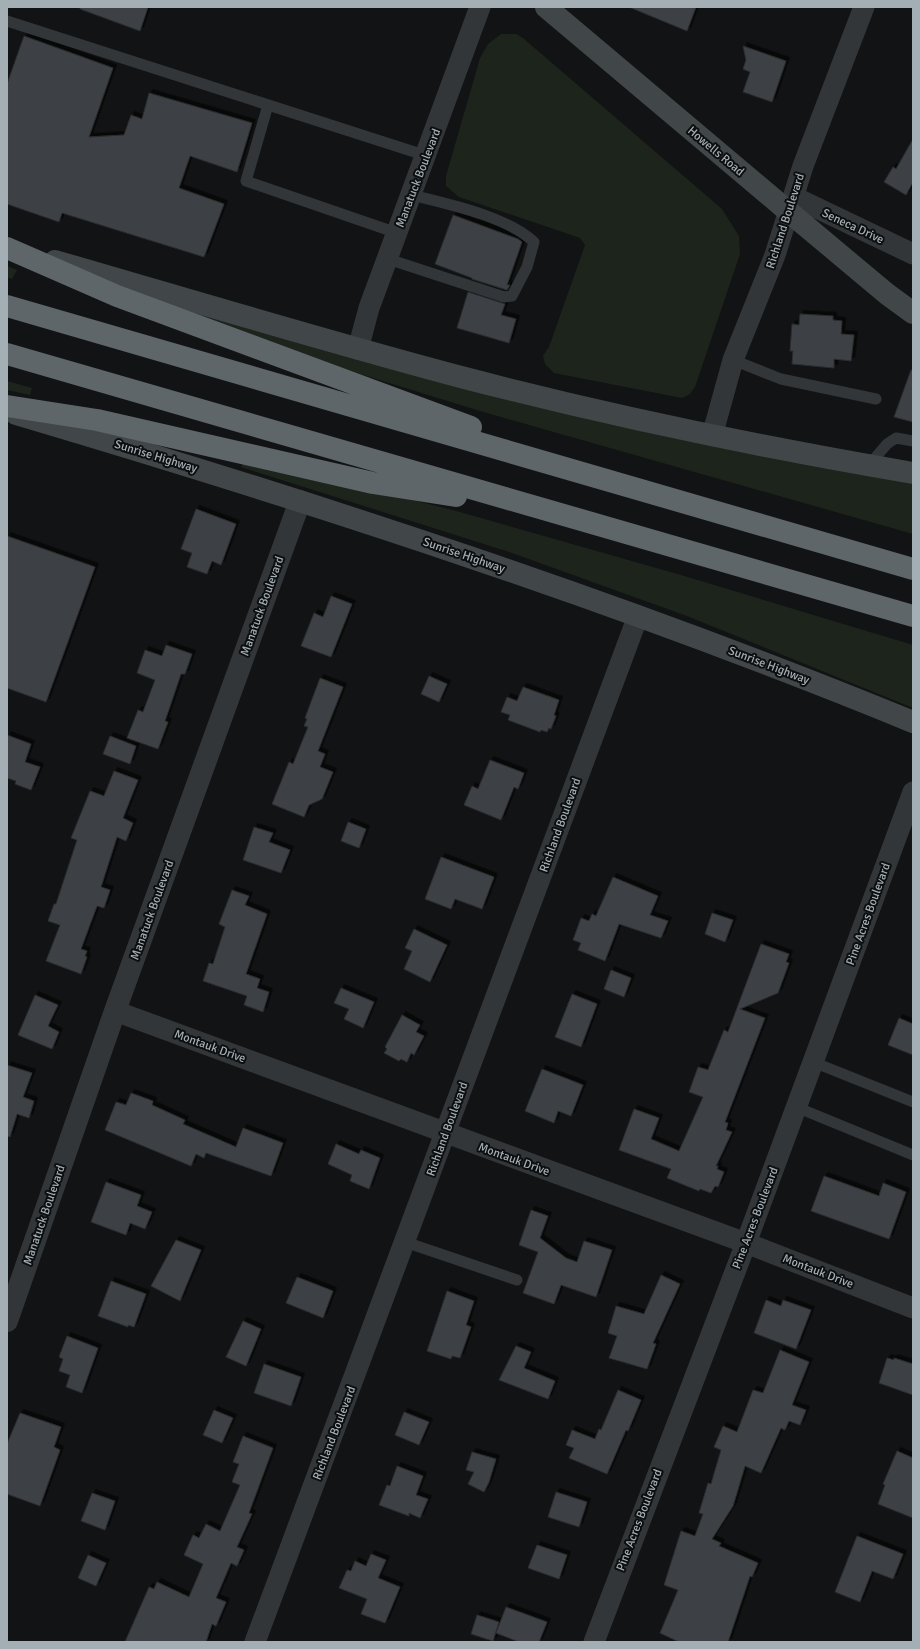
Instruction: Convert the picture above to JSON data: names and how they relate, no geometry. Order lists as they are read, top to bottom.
{
  "streets": {
    "main road": ["Howells Road", "Sunrise Highway"],
    "street": [
      "Manatuck Boulevard",
      "Richland Boulevard",
      "Seneca Drive",
      "Pine Acres Boulevard",
      "Montauk Drive"
    ]
  },
  "crossings": [
    ["Howells Road", "Richland Boulevard"],
    ["Howells Road", "Seneca Drive"],
    ["Manatuck Boulevard", "Sunrise Highway"],
    ["Manatuck Boulevard", "Montauk Drive"],
    ["Richland Boulevard", "Seneca Drive"],
    ["Richland Boulevard", "Sunrise Highway"],
    ["Richland Boulevard", "Montauk Drive"],
    ["Pine Acres Boulevard", "Montauk Drive"]
  ]
}
